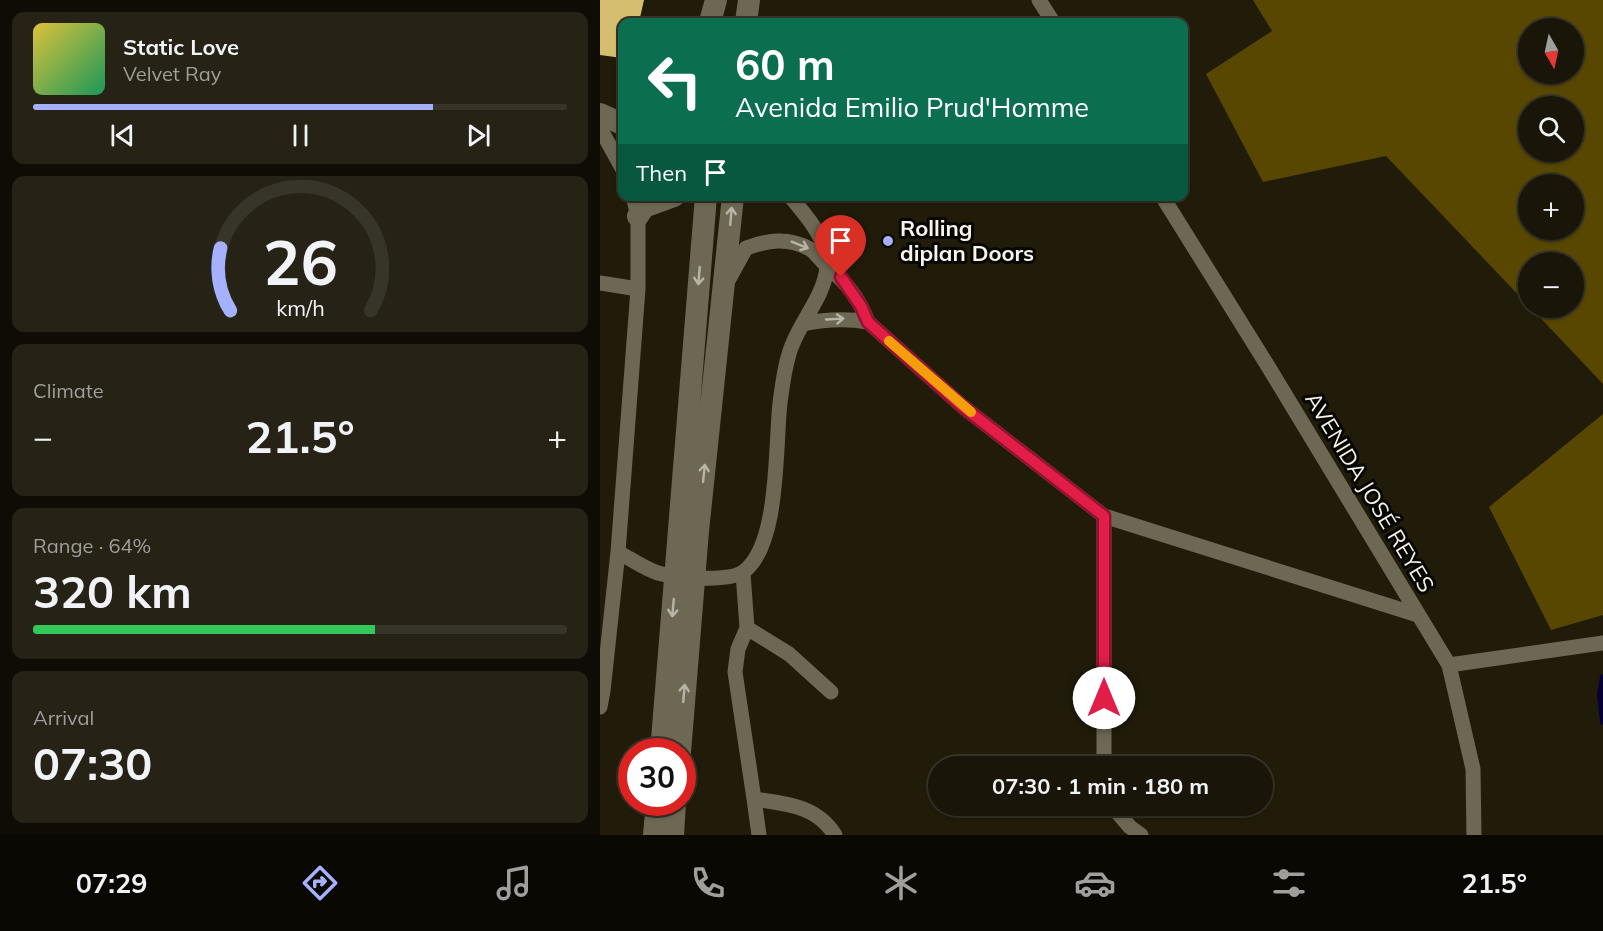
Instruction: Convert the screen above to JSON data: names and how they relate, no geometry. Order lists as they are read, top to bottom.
{
  "streets": {
    "street": ["AVENIDA JOSÉ REYES"]
  },
  "places": ["Rolling diplan Doors"],
  "north": "bottom",
  "page": {
    "map_buttons": ["+", "−"],
    "turn": ["60 m", "Avenida Emilio Prud'Homme"],
    "song": ["Static Love", "Velvet Ray"],
    "then": "Then",
    "tile": [
      "Climate",
      ["Range · 64%", "320 km"],
      ["Arrival", "07:30"]
    ],
    "heat": ["−", "21.5°", "+"],
    "limit": "30",
    "trip": "07:30 · 1 min · 180 m",
    "tabs": ["07:29", "21.5°"],
    "gauge": ["26", "km/h"]
  }
}
